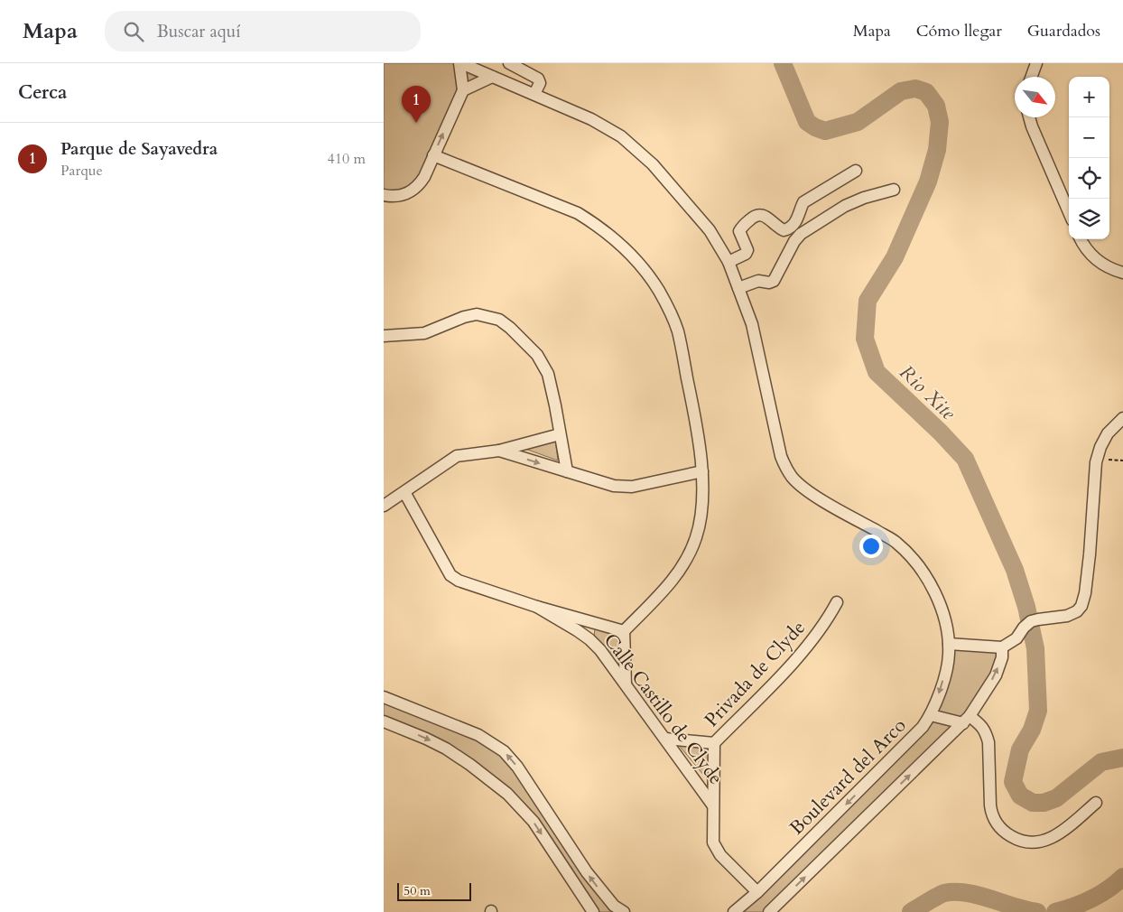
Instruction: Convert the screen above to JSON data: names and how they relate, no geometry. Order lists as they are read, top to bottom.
{
  "streets": {
    "street": ["Privada de Clyde", "Calle Castillo de Clyde", "Boulevard del Arco"]
  },
  "crossings": [
    ["Privada de Clyde", "Calle Castillo de Clyde"],
    ["Privada de Clyde", "Boulevard del Arco"]
  ],
  "water": ["Rio Xite"],
  "scale_bar": "50 m",
  "north": "bottom right",
  "page": {
    "header": "Mapa",
    "search": "Buscar aquí",
    "nav": ["Mapa", "Cómo llegar", "Guardados"],
    "heading": "Cerca",
    "map_buttons": ["+", "−"],
    "pins": "1",
    "list": [
      {
        "mark": "1",
        "name": "Parque de Sayavedra",
        "note": "Parque",
        "value": "410 m"
      }
    ],
    "scale": "50 m"
  }
}
